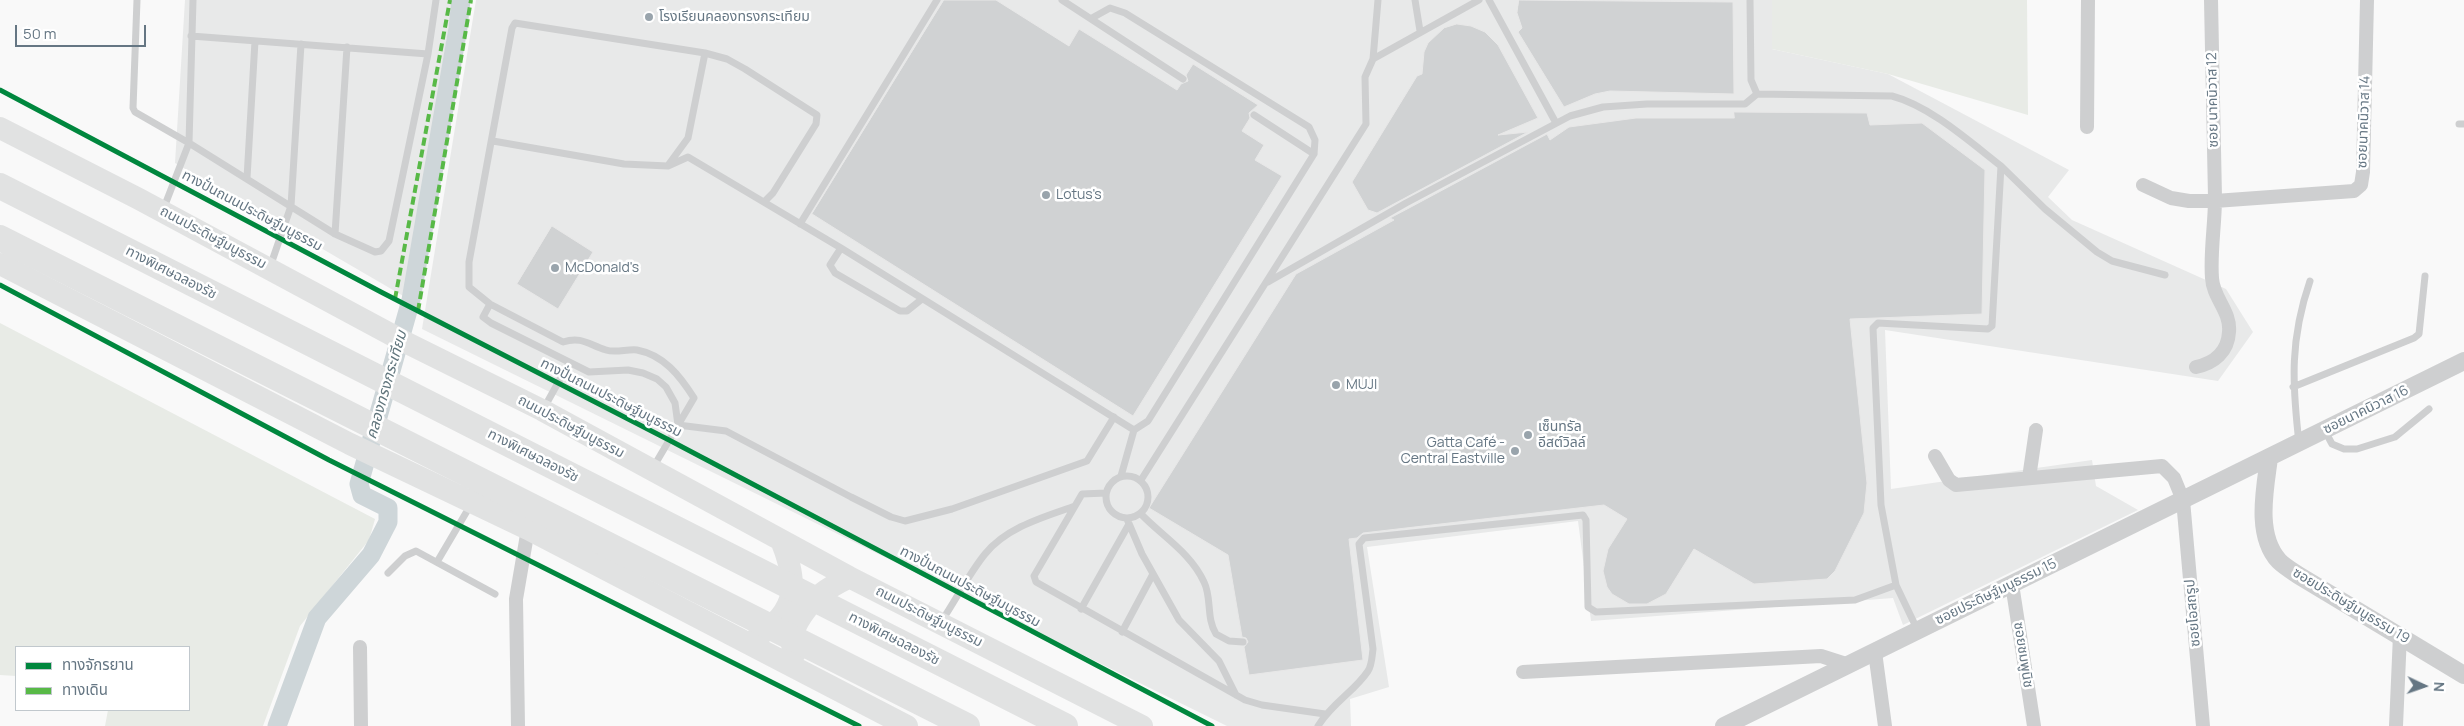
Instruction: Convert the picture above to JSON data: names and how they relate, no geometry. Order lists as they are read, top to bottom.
{
  "streets": {
    "highway": ["ทางพิเศษฉลองรัช"],
    "main road": ["ถนนประดิษฐ์มนูธรรม"],
    "street": [
      "ซอย นาคนิวาส 12",
      "ซอยนาคนิวาส 14",
      "ซอยนาคนิวาส 16",
      "ซอยประดิษฐ์มนูธรรม 15",
      "ซอยประดิษฐ์มนูธรรม 19",
      "ซอยโอสถรูป",
      "ซอยชมพูนิช"
    ],
    "cycle path": ["ทางปั่นถนนประดิษฐ์มนูธรรม"]
  },
  "crossings": [
    ["ซอย นาคนิวาส 12", "ซอยนาคนิวาส 14"],
    ["ซอยนาคนิวาส 16", "ซอยประดิษฐ์มนูธรรม 15"],
    ["ซอยนาคนิวาส 16", "ซอยประดิษฐ์มนูธรรม 19"],
    ["ซอยประดิษฐ์มนูธรรม 15", "ซอยประดิษฐ์มนูธรรม 19"],
    ["ซอยประดิษฐ์มนูธรรม 15", "ซอยโอสถรูป"],
    ["ซอยประดิษฐ์มนูธรรม 15", "ซอยชมพูนิช"]
  ],
  "water": ["คลองทรงกระเทียม"],
  "places": [
    "โรงเรียนคลองทรงกระเทียม",
    "Lotus's",
    "McDonald's",
    "MUJI",
    "เซ็นทรัล อีสต์วิลล์",
    "Gatta Café - Central Eastville"
  ],
  "legend": ["ทางจักรยาน", "ทางเดิน"],
  "scale_bar": "50 m",
  "north": "right"
}
